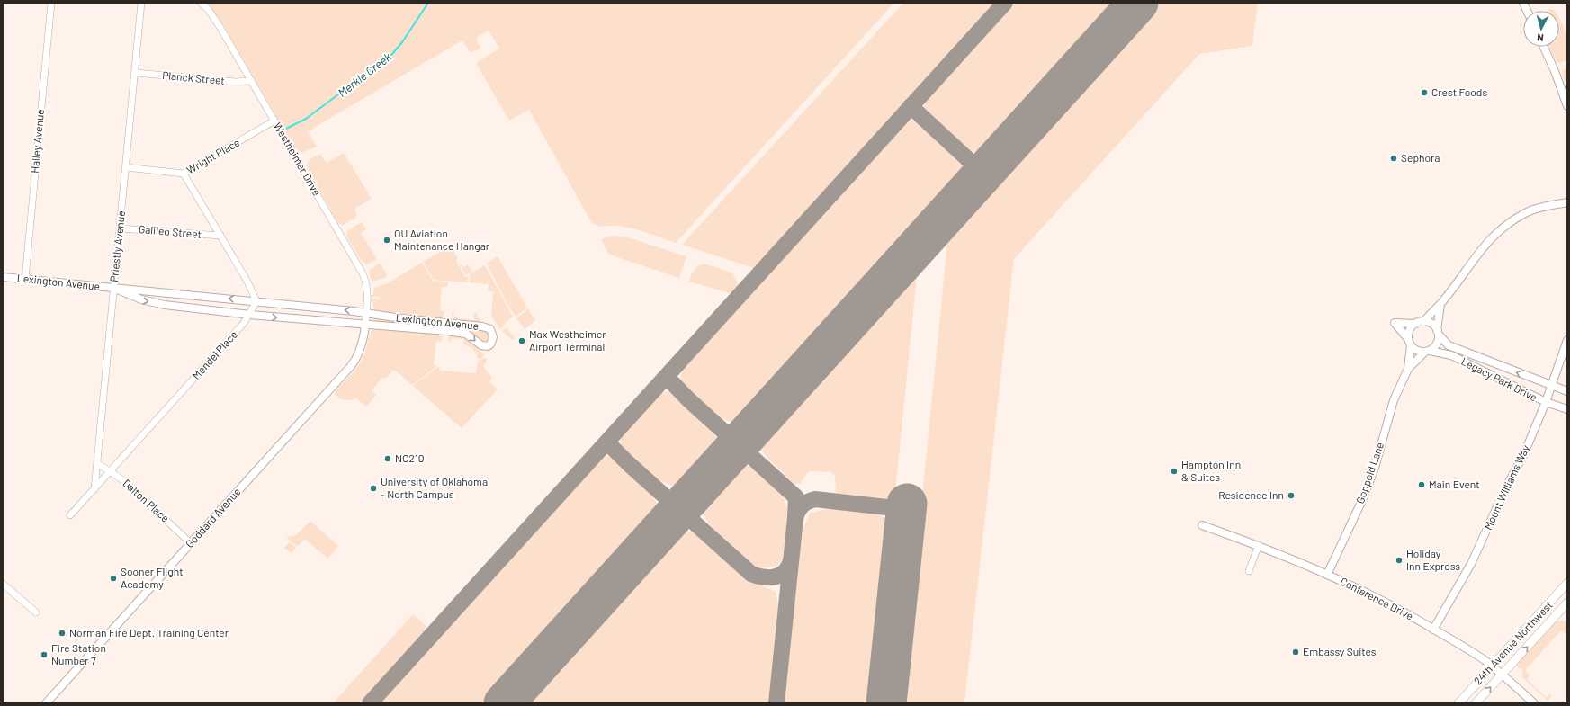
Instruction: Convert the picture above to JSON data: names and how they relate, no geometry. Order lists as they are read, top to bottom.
{
  "streets": {
    "main road": ["24th Avenue Northwest"],
    "street": [
      "Planck Street",
      "Halley Avenue",
      "Wright Place",
      "Westheimer Drive",
      "Galileo Street",
      "Priestly Avenue",
      "Lexington Avenue",
      "Mendel Place",
      "Legacy Park Drive",
      "Goppold Lane",
      "Mount Williams Way",
      "Dalton Place",
      "Goddard Avenue",
      "Conference Drive"
    ]
  },
  "crossings": [
    ["Planck Street", "Westheimer Drive"],
    ["Planck Street", "Priestly Avenue"],
    ["Halley Avenue", "Lexington Avenue"],
    ["Wright Place", "Westheimer Drive"],
    ["Wright Place", "Priestly Avenue"],
    ["Westheimer Drive", "Lexington Avenue"],
    ["Westheimer Drive", "Goddard Avenue"],
    ["Galileo Street", "Priestly Avenue"],
    ["Priestly Avenue", "Lexington Avenue"],
    ["Priestly Avenue", "Mendel Place"],
    ["Priestly Avenue", "Dalton Place"],
    ["Lexington Avenue", "Mendel Place"],
    ["Lexington Avenue", "Goddard Avenue"],
    ["Mendel Place", "Dalton Place"],
    ["Legacy Park Drive", "Goppold Lane"],
    ["Legacy Park Drive", "Mount Williams Way"],
    ["Goppold Lane", "Conference Drive"],
    ["Mount Williams Way", "Conference Drive"],
    ["Dalton Place", "Goddard Avenue"],
    ["Conference Drive", "24th Avenue Northwest"]
  ],
  "water": ["Merkle Creek"],
  "places": [
    "Crest Foods",
    "Sephora",
    "OU Aviation Maintenance Hangar",
    "Max Westheimer Airport Terminal",
    "NC210",
    "Hampton Inn & Suites",
    "Main Event",
    "University of Oklahoma - North Campus",
    "Residence Inn",
    "Holiday Inn Express",
    "Sooner Flight Academy",
    "Norman Fire Dept. Training Center",
    "Embassy Suites",
    "Fire Station Number 7"
  ],
  "north": "bottom"
}
